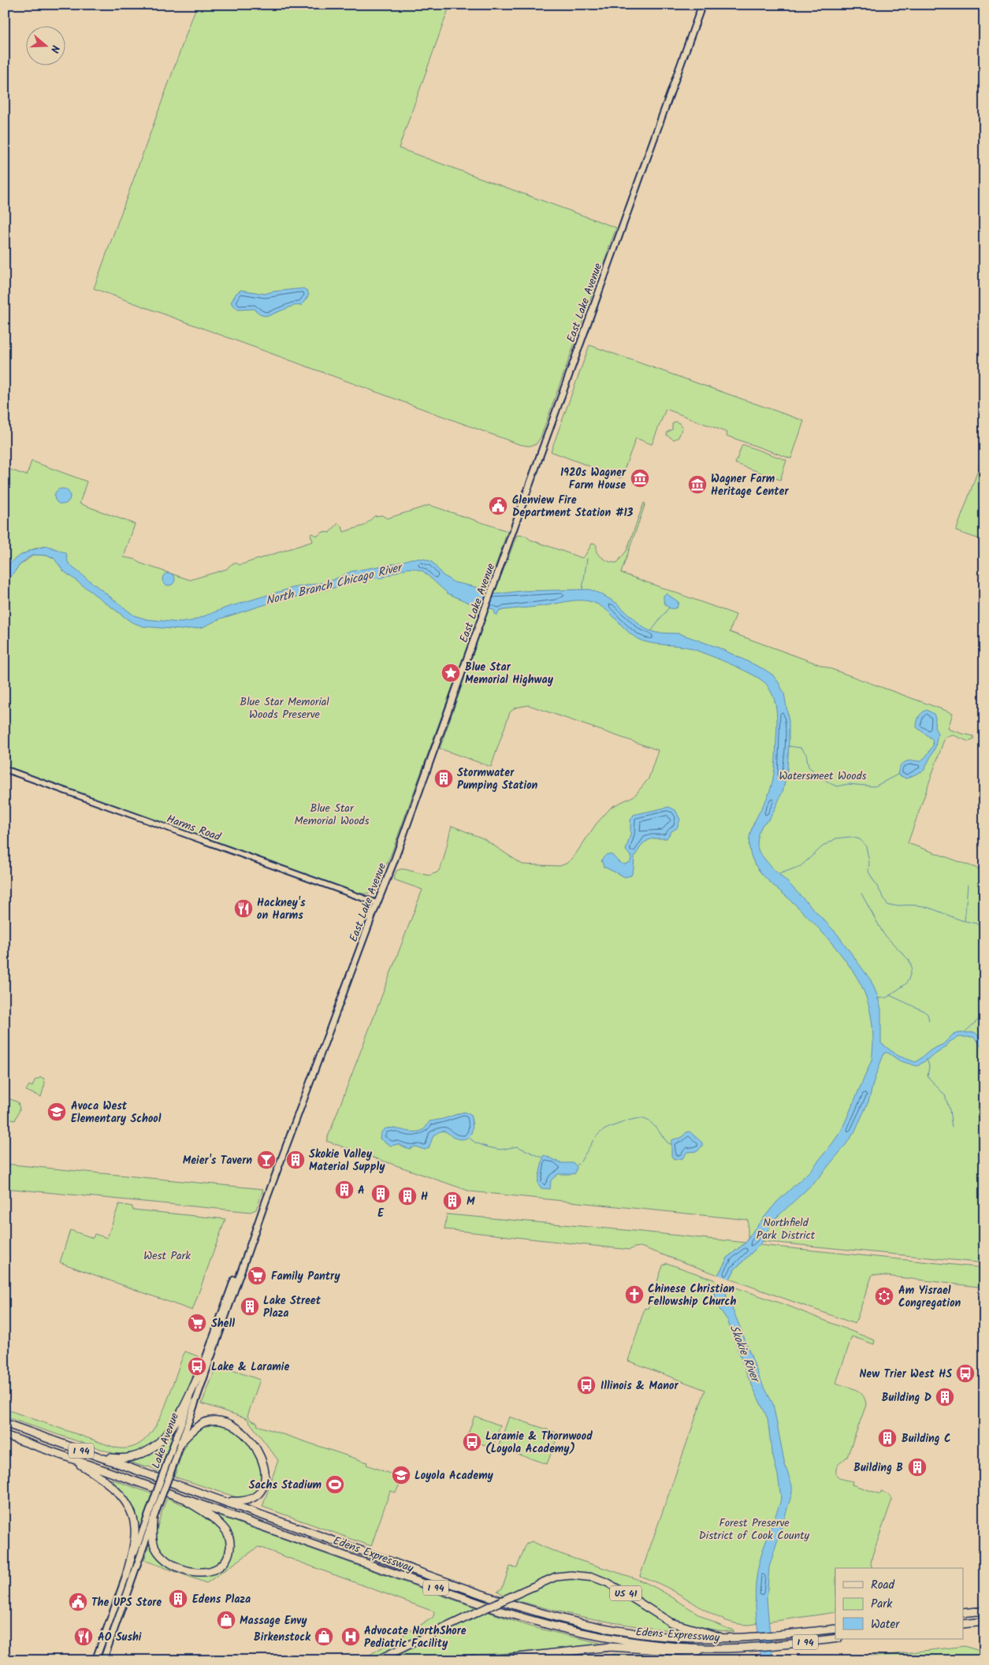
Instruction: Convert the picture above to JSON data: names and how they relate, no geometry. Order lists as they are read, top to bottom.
{
  "streets": {
    "highway": ["I 94", "Edens Expressway", "US 41"],
    "main road": ["East Lake Avenue", "Harms Road", "Lake Avenue"]
  },
  "crossings": [
    ["East Lake Avenue", "Harms Road"],
    ["East Lake Avenue", "Lake Avenue"],
    ["Edens Expressway", "US 41"]
  ],
  "water": ["North Branch Chicago River", "Skokie River"],
  "parks": [
    "Blue Star Memorial Woods Preserve",
    "Watersmeet Woods",
    "Blue Star Memorial Woods",
    "Northfield Park District",
    "West Park",
    "Forest Preserve District of Cook County"
  ],
  "places": {
    "museum": ["1920s Wagner Farm House", "Wagner Farm Heritage Center"],
    "public building": ["Glenview Fire Department Station #13", "The UPS Store"],
    "place": ["Blue Star Memorial Highway"],
    "building": [
      "Stormwater Pumping Station",
      "Skokie Valley Material Supply",
      "A",
      "E",
      "H",
      "M",
      "Lake Street Plaza",
      "Building D",
      "Building C",
      "Building B",
      "Edens Plaza"
    ],
    "restaurant": ["Hackney's on Harms", "AO Sushi"],
    "school or university": ["Avoca West Elementary School", "Loyola Academy"],
    "bar": ["Meier's Tavern"],
    "supermarket": ["Family Pantry", "Shell"],
    "church": ["Chinese Christian Fellowship Church"],
    "synagogue": ["Am Yisrael Congregation"],
    "bus stop": [
      "Lake & Laramie",
      "New Trier West HS",
      "Illinois & Manor",
      "Laramie & Thornwood (Loyola Academy)"
    ],
    "sports": ["Sachs Stadium"],
    "shop": ["Massage Envy", "Birkenstock"],
    "hospital": ["Advocate NorthShore Pediatric Facility"]
  },
  "legend": ["Road", "Park", "Water"],
  "north": "right"
}
